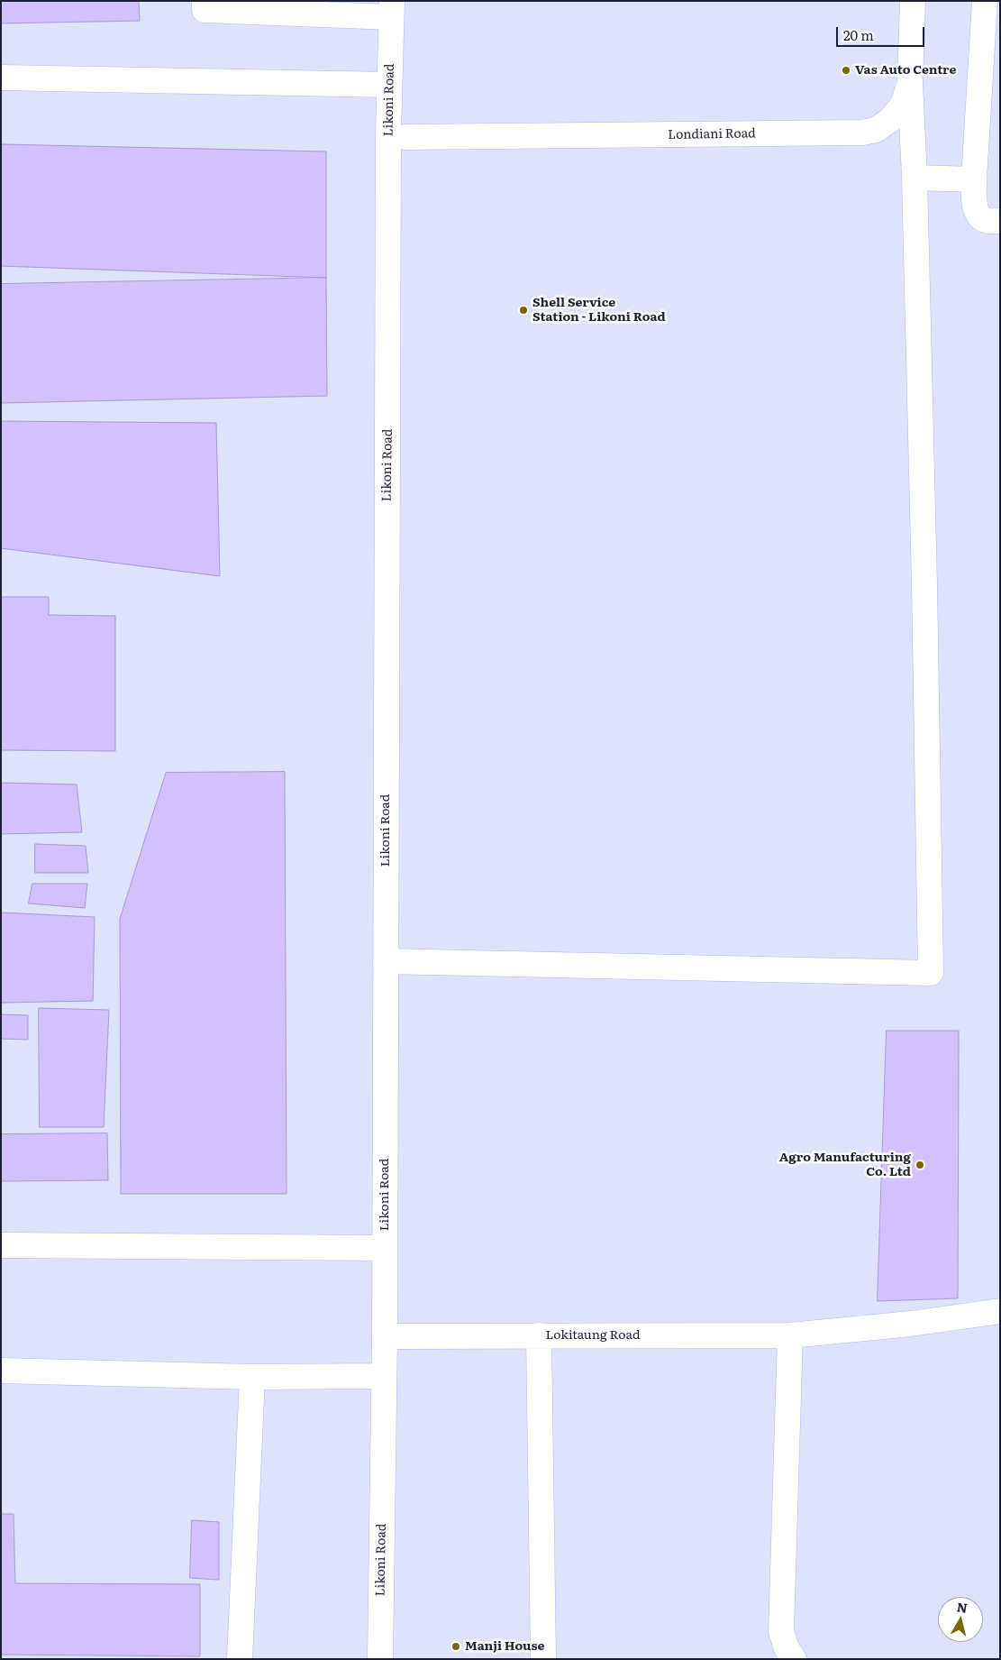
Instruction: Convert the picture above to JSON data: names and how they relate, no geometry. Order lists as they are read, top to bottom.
{
  "streets": {
    "street": ["Likoni Road", "Londiani Road", "Lokitaung Road"]
  },
  "crossings": [
    ["Likoni Road", "Londiani Road"],
    ["Likoni Road", "Lokitaung Road"]
  ],
  "places": [
    "Vas Auto Centre",
    "Shell Service Station - Likoni Road",
    "Agro Manufacturing Co. Ltd",
    "Manji House"
  ],
  "scale_bar": "20 m",
  "north": "top"
}
